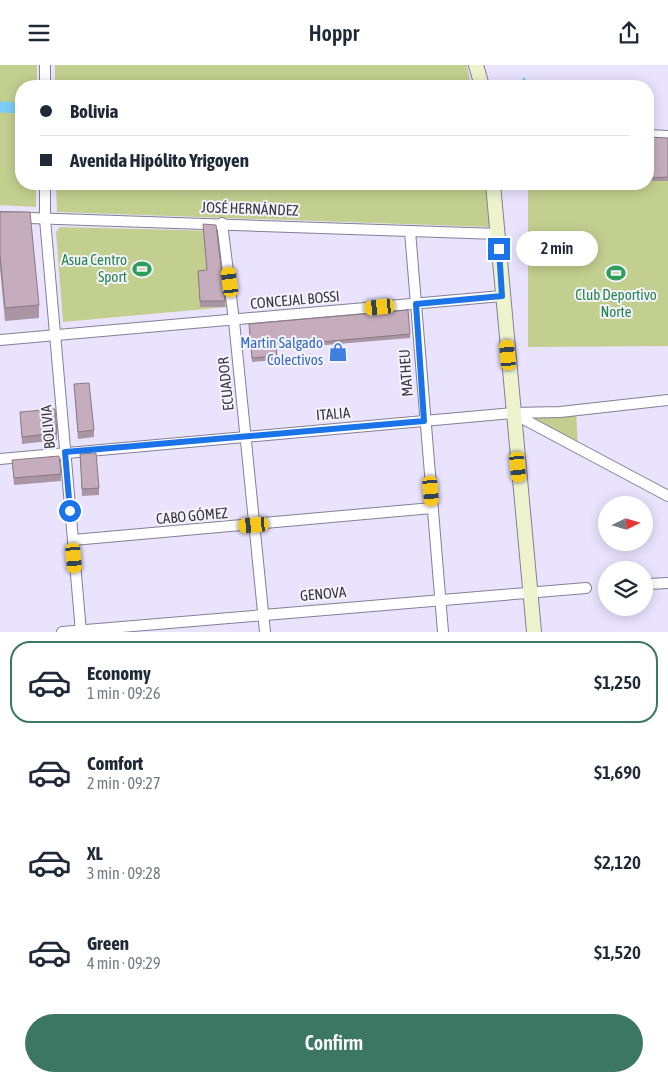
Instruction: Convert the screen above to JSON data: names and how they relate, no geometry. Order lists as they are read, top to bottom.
{
  "streets": {
    "street": [
      "JOSÉ HERNÁNDEZ",
      "CONCEJAL BOSSI",
      "MATHEU",
      "ECUADOR",
      "ITALIA",
      "BOLIVIA",
      "CABO GÓMEZ",
      "GENOVA"
    ]
  },
  "crossings": [
    ["JOSÉ HERNÁNDEZ", "MATHEU"],
    ["JOSÉ HERNÁNDEZ", "ECUADOR"],
    ["JOSÉ HERNÁNDEZ", "BOLIVIA"],
    ["CONCEJAL BOSSI", "MATHEU"],
    ["CONCEJAL BOSSI", "ECUADOR"],
    ["CONCEJAL BOSSI", "BOLIVIA"],
    ["MATHEU", "ITALIA"],
    ["MATHEU", "CABO GÓMEZ"],
    ["MATHEU", "GENOVA"],
    ["ECUADOR", "ITALIA"],
    ["ECUADOR", "CABO GÓMEZ"],
    ["ECUADOR", "GENOVA"],
    ["ITALIA", "BOLIVIA"],
    ["BOLIVIA", "CABO GÓMEZ"],
    ["BOLIVIA", "GENOVA"]
  ],
  "places": {
    "sports": ["Asua Centro Sport", "Club Deportivo Norte"],
    "shop": ["Martin Salgado Colectivos"]
  },
  "north": "right",
  "page": {
    "header": "Hoppr",
    "banner": ["Bolivia", "Avenida Hipólito Yrigoyen"],
    "bubble": "2 min",
    "list": [
      {
        "name": "Economy",
        "note": "1 min · 09:26",
        "value": "$1,250"
      },
      {
        "name": "Comfort",
        "note": "2 min · 09:27",
        "value": "$1,690"
      },
      {
        "name": "XL",
        "note": "3 min · 09:28",
        "value": "$2,120"
      },
      {
        "name": "Green",
        "note": "4 min · 09:29",
        "value": "$1,520"
      }
    ],
    "buttons": "Confirm"
  }
}
